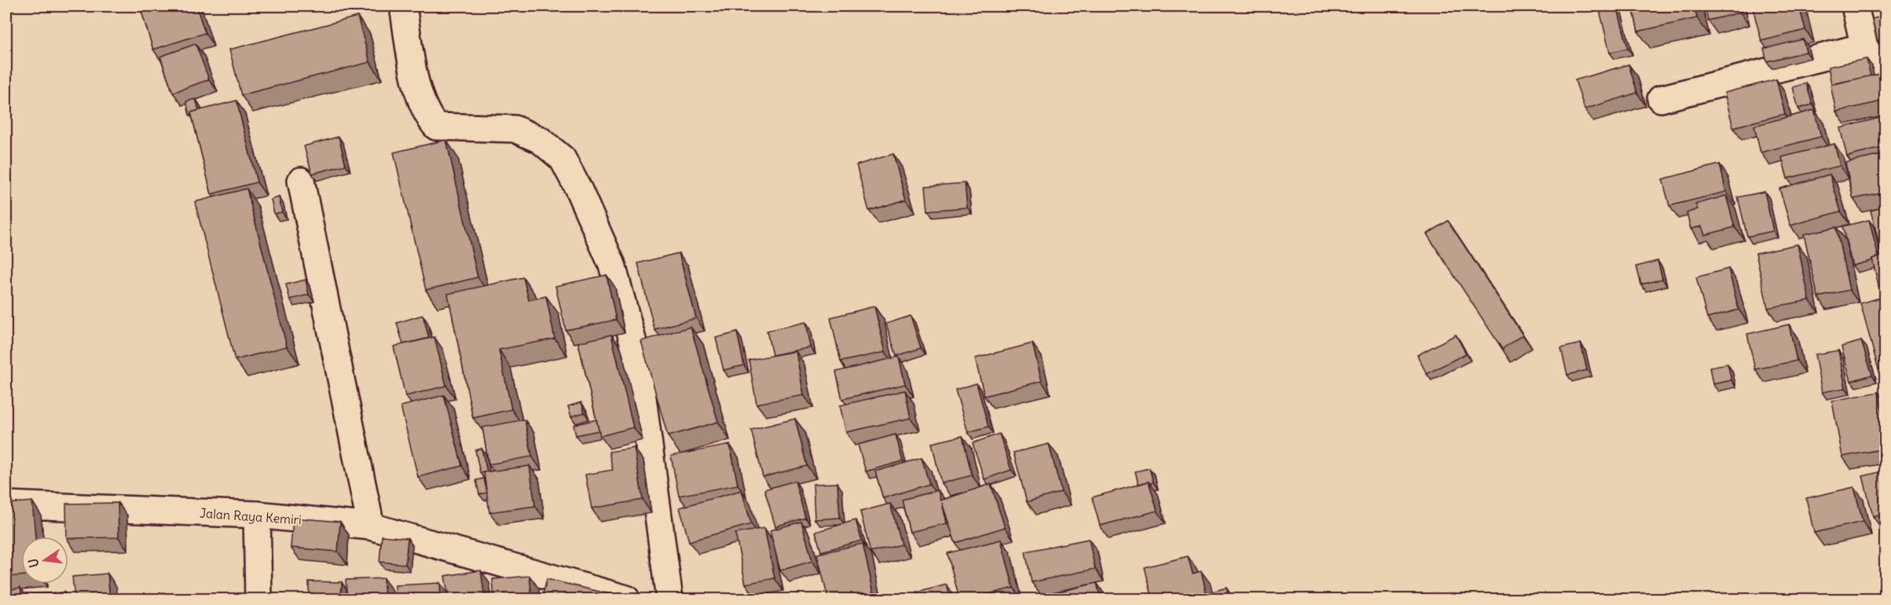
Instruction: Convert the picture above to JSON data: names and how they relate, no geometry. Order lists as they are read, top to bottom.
{
  "streets": {
    "street": ["Jalan Raya Kemiri"]
  },
  "north": "left"
}
